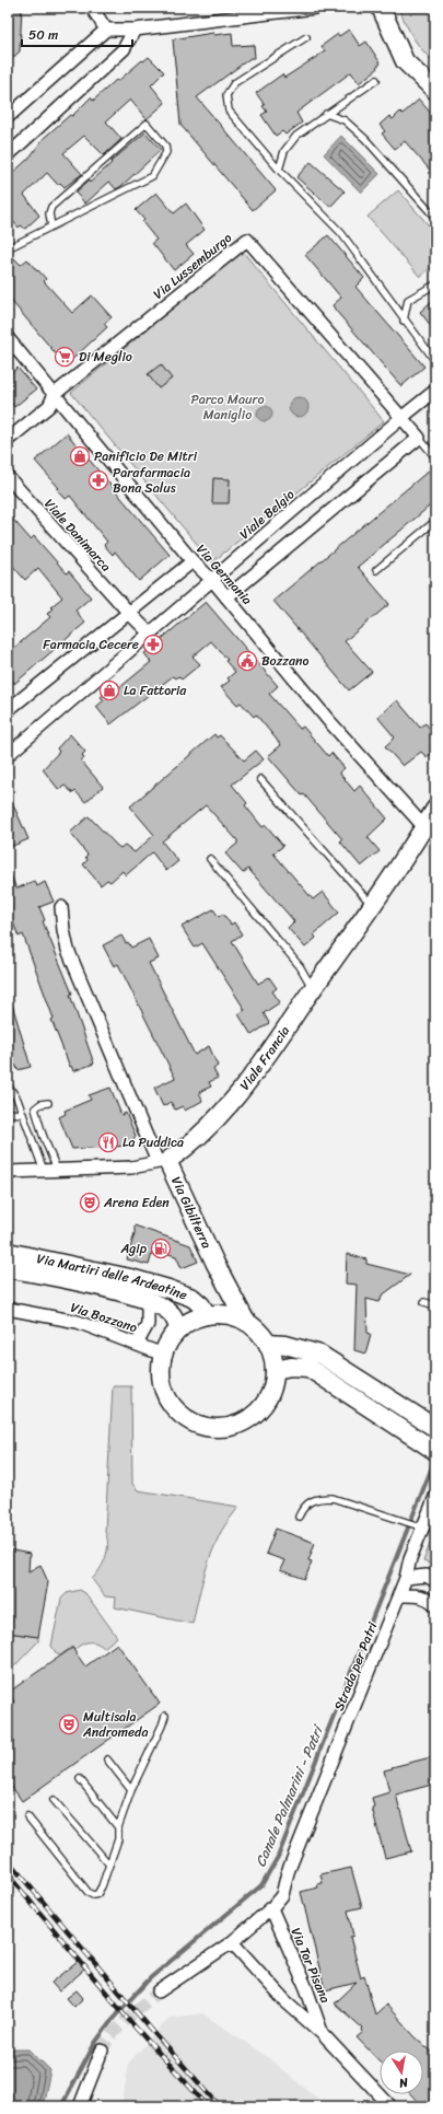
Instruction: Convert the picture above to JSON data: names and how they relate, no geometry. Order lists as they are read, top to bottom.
{
  "streets": {
    "street": [
      "Via Lussemburgo",
      "Viale Belgio",
      "Viale Danimarca",
      "Via Germania",
      "Viale Francia",
      "Via Gibilterra",
      "Via Martiri delle Ardeatine",
      "Via Bozzano",
      "Strada per Patri",
      "Via Tor Pisana"
    ]
  },
  "crossings": [
    ["Via Lussemburgo", "Viale Belgio"],
    ["Via Lussemburgo", "Via Germania"],
    ["Viale Belgio", "Via Germania"],
    ["Via Germania", "Viale Francia"],
    ["Viale Francia", "Via Gibilterra"],
    ["Via Gibilterra", "Via Martiri delle Ardeatine"],
    ["Via Gibilterra", "Via Bozzano"],
    ["Via Martiri delle Ardeatine", "Via Bozzano"],
    ["Strada per Patri", "Via Tor Pisana"]
  ],
  "water": ["Canale Palmarini - Patri"],
  "parks": ["Parco Mauro Maniglio"],
  "places": {
    "supermarket": ["Di Meglio"],
    "shop": ["Panificio De Mitri", "La Fattoria"],
    "pharmacy": ["Parafarmacia Bona Salus", "Farmacia Cecere"],
    "public building": ["Bozzano"],
    "restaurant": ["La Puddica"],
    "theatre": ["Arena Eden", "Multisala Andromeda"],
    "fuel station": ["Agip"]
  },
  "scale_bar": "50 m",
  "north": "bottom"
}
